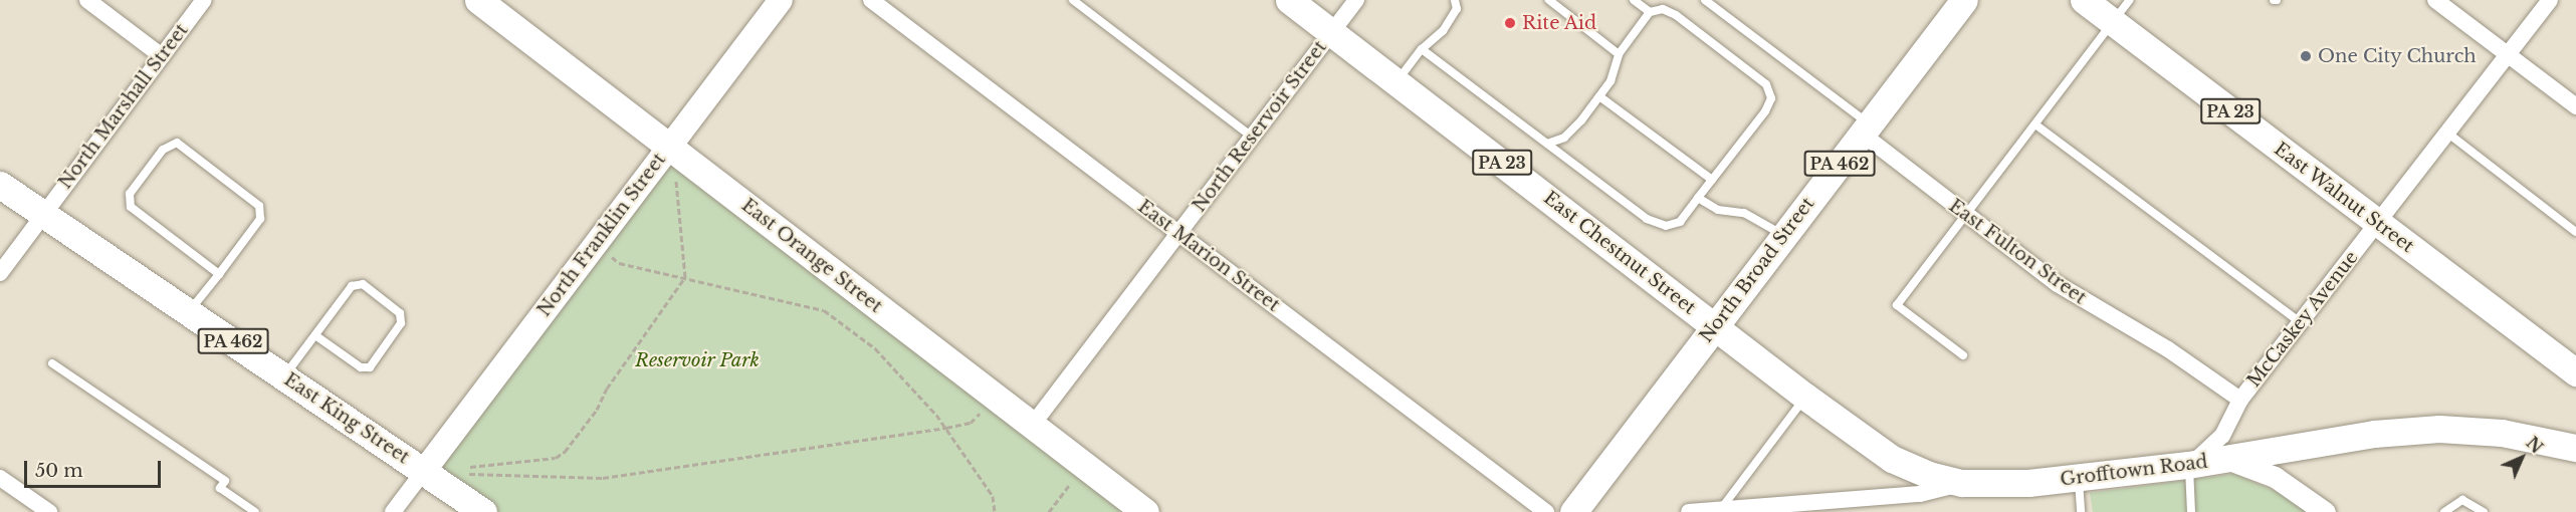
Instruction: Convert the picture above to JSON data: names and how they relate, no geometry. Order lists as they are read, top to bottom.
{
  "streets": {
    "main road": [
      "PA 23",
      "PA 462",
      "East Walnut Street",
      "North Franklin Street",
      "East Chestnut Street",
      "East Orange Street",
      "North Broad Street",
      "East King Street",
      "Grofftown Road"
    ],
    "street": [
      "North Marshall Street",
      "North Reservoir Street",
      "East Fulton Street",
      "East Marion Street",
      "McCaskey Avenue"
    ]
  },
  "crossings": [
    ["North Marshall Street", "East King Street"],
    ["North Reservoir Street", "East Chestnut Street"],
    ["North Reservoir Street", "East Orange Street"],
    ["North Reservoir Street", "East Marion Street"],
    ["East Walnut Street", "McCaskey Avenue"],
    ["North Franklin Street", "East Orange Street"],
    ["North Franklin Street", "East King Street"],
    ["East Fulton Street", "North Broad Street"],
    ["East Fulton Street", "McCaskey Avenue"],
    ["East Chestnut Street", "North Broad Street"],
    ["East Chestnut Street", "Grofftown Road"],
    ["McCaskey Avenue", "Grofftown Road"]
  ],
  "parks": ["Reservoir Park"],
  "places": ["Rite Aid", "One City Church"],
  "scale_bar": "50 m",
  "north": "top right"
}
